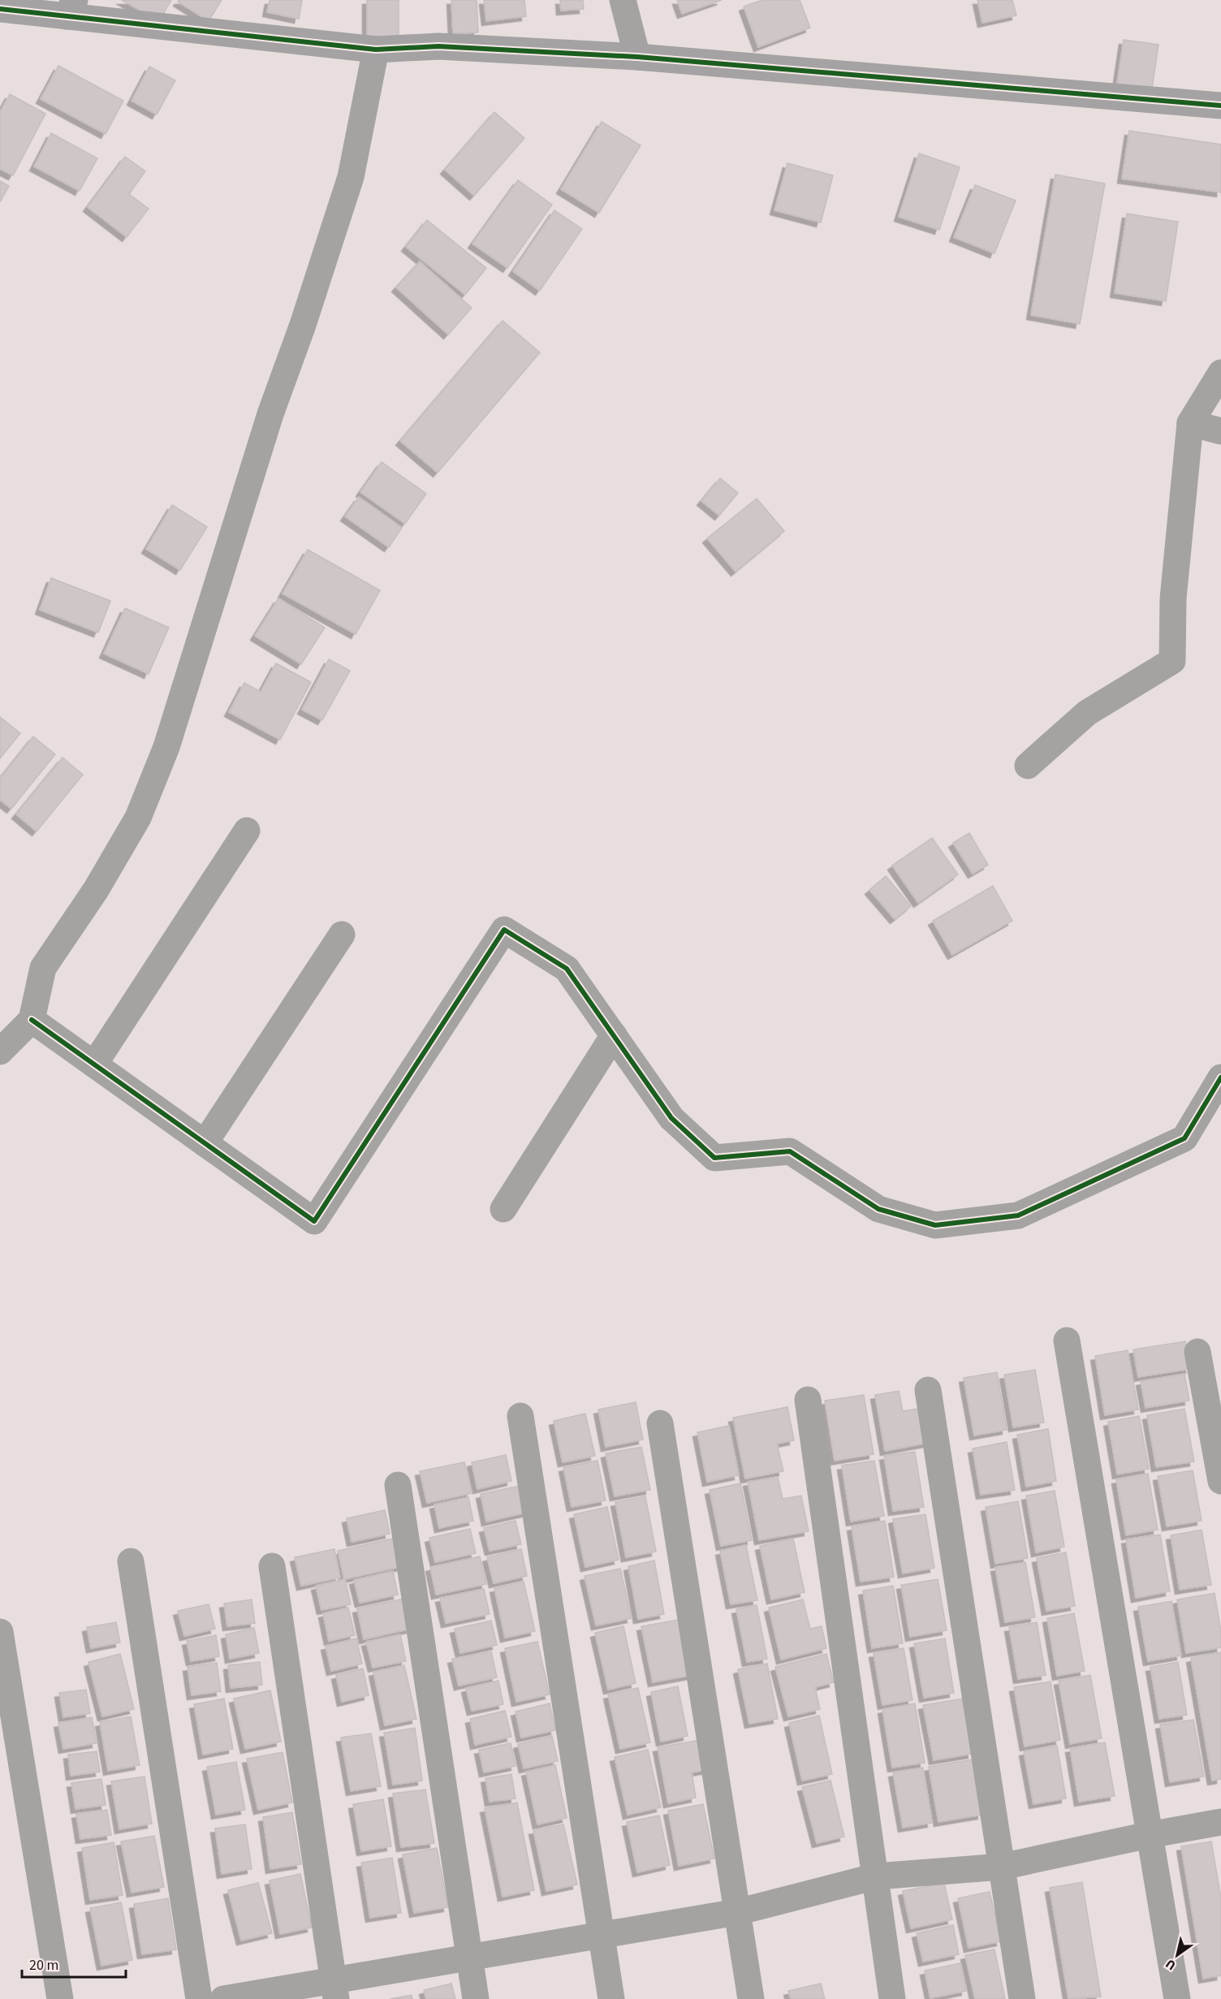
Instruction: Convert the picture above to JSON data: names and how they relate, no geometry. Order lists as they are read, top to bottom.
{
  "scale_bar": "20 m",
  "north": "bottom left"
}
